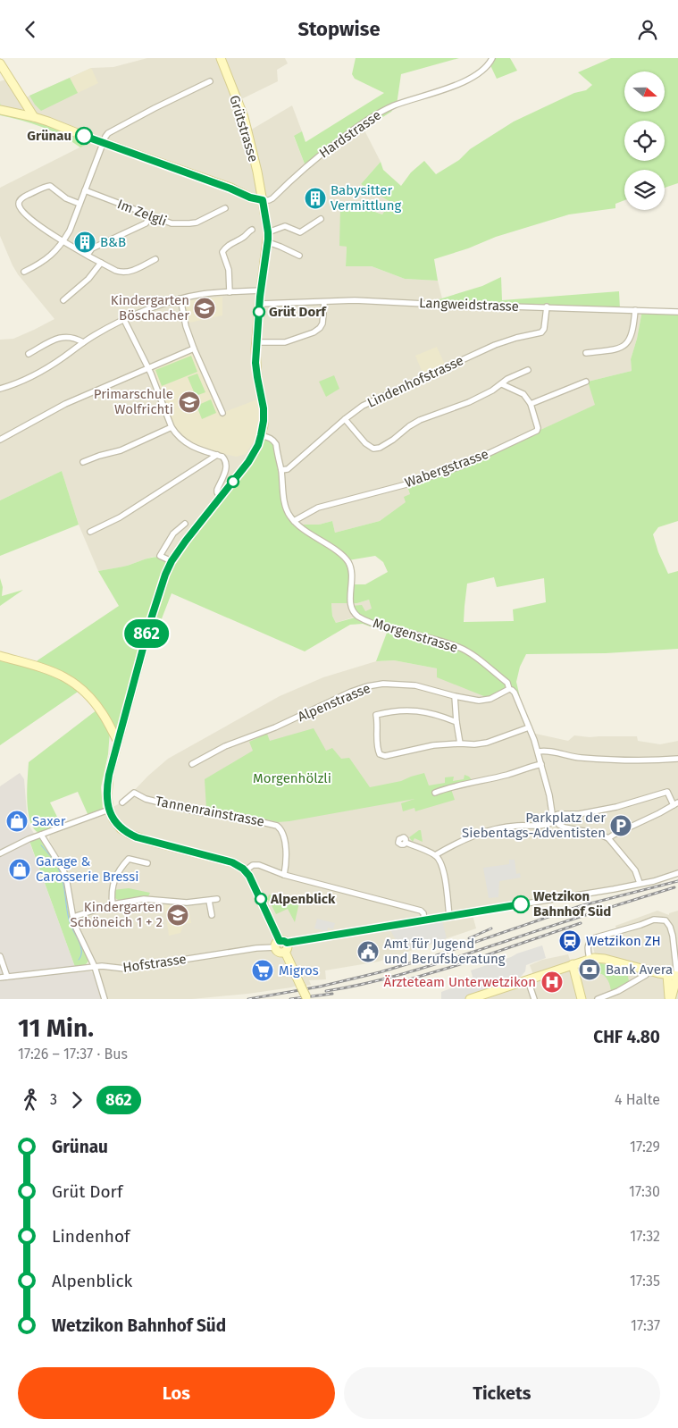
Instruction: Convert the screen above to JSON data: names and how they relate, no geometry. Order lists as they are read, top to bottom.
{
  "streets": {
    "main road": ["Grütstrasse"],
    "street": [
      "Hardstrasse",
      "Im Zelgli",
      "Langweidstrasse",
      "Lindenhofstrasse",
      "Wabergstrasse",
      "Morgenstrasse",
      "Alpenstrasse",
      "Tannenrainstrasse",
      "Hofstrasse"
    ]
  },
  "crossings": [
    ["Grütstrasse", "Hardstrasse"],
    ["Grütstrasse", "Langweidstrasse"],
    ["Grütstrasse", "Morgenstrasse"],
    ["Langweidstrasse", "Lindenhofstrasse"],
    ["Lindenhofstrasse", "Morgenstrasse"],
    ["Wabergstrasse", "Morgenstrasse"],
    ["Morgenstrasse", "Alpenstrasse"]
  ],
  "parks": ["Morgenhölzli"],
  "places": {
    "other": [
      "Grünau",
      "Grüt Dorf",
      "Alpenblick",
      "Wetzikon Bahnhof Süd"
    ],
    "building": ["Babysitter Vermittlung", "B&B"],
    "school or university": ["Kindergarten Böschacher", "Primarschule Wolfrichti", "Kindergarten Schöneich 1 + 2"],
    "shop": ["Saxer", "Garage & Carosserie Bressi"],
    "parking": ["Parkplatz der Siebentags-Adventisten"],
    "station": ["Wetzikon ZH"],
    "public building": ["Amt für Jugend und Berufsberatung"],
    "bank": ["Bank Avera"],
    "supermarket": ["Migros"],
    "hospital": ["Ärzteteam Unterwetzikon"]
  },
  "lines": ["bus line 862"],
  "north": "right",
  "page": {
    "header": "Stopwise",
    "on_map": "862",
    "heading": ["11 Min.", "17:26 – 17:37 · Bus", "CHF 4.80"],
    "legs": ["3", "862", "4 Halte"],
    "list": [
      {
        "name": "Grünau",
        "value": "17:29"
      },
      {
        "name": "Grüt Dorf",
        "value": "17:30"
      },
      {
        "name": "Lindenhof",
        "value": "17:32"
      },
      {
        "name": "Alpenblick",
        "value": "17:35"
      },
      {
        "name": "Wetzikon Bahnhof Süd",
        "value": "17:37"
      }
    ],
    "buttons": ["Los", "Tickets"]
  }
}
